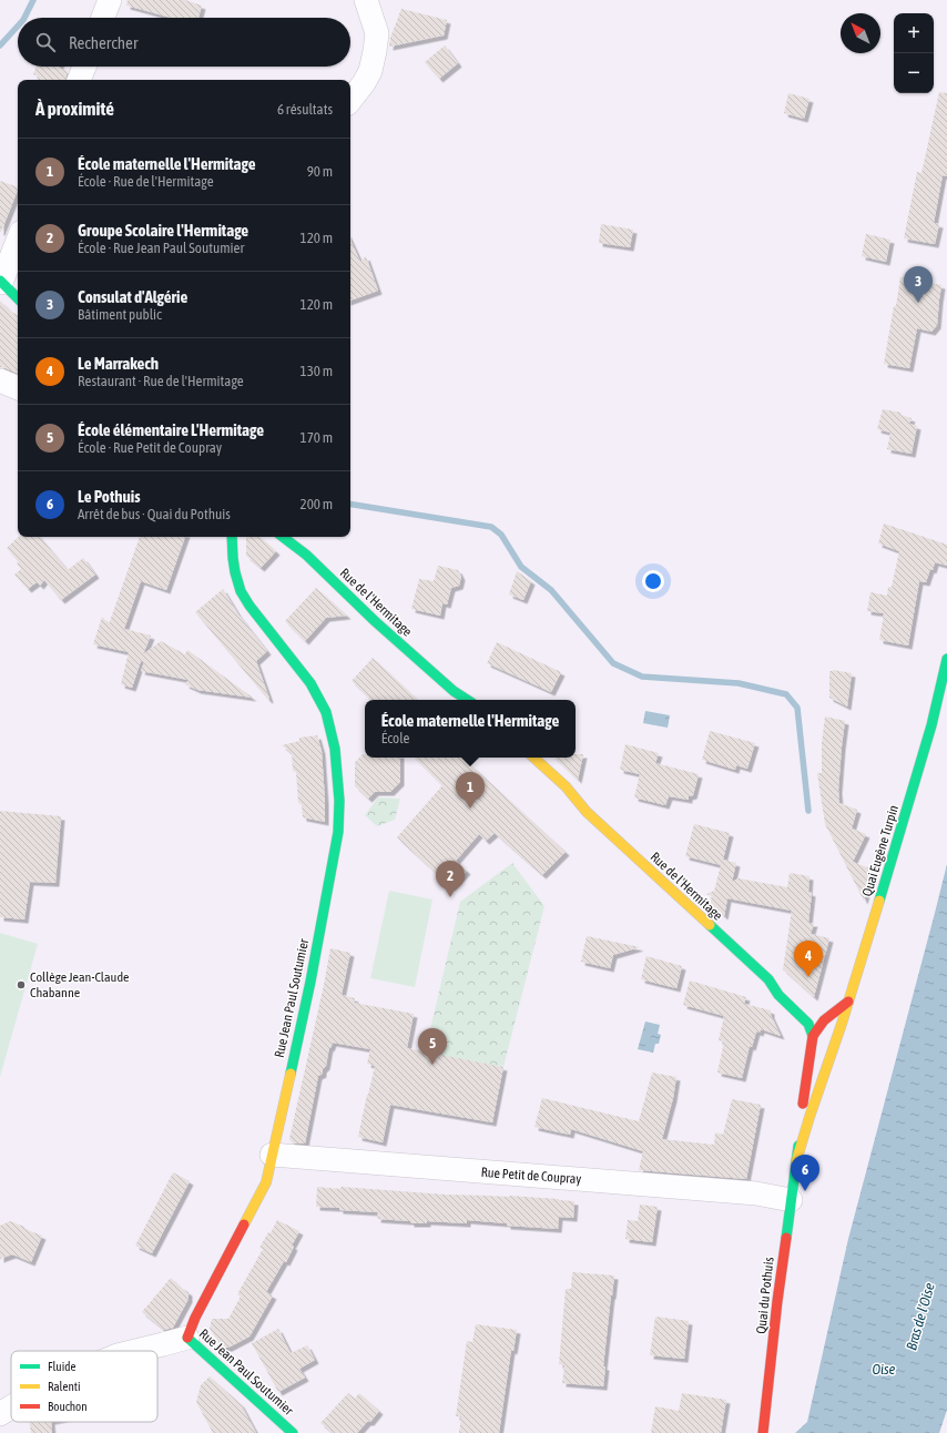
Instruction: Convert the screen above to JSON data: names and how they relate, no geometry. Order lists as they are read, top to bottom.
{
  "streets": {
    "main road": [
      "Rue de l'Hermitage",
      "Quai Eugène Turpin",
      "Rue Jean Paul Soutumier",
      "Quai du Pothuis"
    ],
    "street": ["Rue Petit de Coupray"]
  },
  "crossings": [
    ["Quai Eugène Turpin", "Quai du Pothuis"],
    ["Rue Jean Paul Soutumier", "Rue Petit de Coupray"],
    ["Rue Petit de Coupray", "Quai du Pothuis"]
  ],
  "water": ["Bras de l'Oise", "Oise"],
  "places": ["Collège Jean-Claude Chabanne"],
  "legend": ["Fluide", "Ralenti", "Bouchon"],
  "north": "top left",
  "page": {
    "map_buttons": ["+", "−"],
    "search": "Rechercher",
    "heading": ["À proximité", "6 résultats"],
    "list": [
      {
        "mark": "1",
        "name": "École maternelle l'Hermitage",
        "note": "École · Rue de l'Hermitage",
        "value": "90 m"
      },
      {
        "mark": "2",
        "name": "Groupe Scolaire l'Hermitage",
        "note": "École · Rue Jean Paul Soutumier",
        "value": "120 m"
      },
      {
        "mark": "3",
        "name": "Consulat d'Algérie",
        "note": "Bâtiment public",
        "value": "120 m"
      },
      {
        "mark": "4",
        "name": "Le Marrakech",
        "note": "Restaurant · Rue de l'Hermitage",
        "value": "130 m"
      },
      {
        "mark": "5",
        "name": "École élémentaire L'Hermitage",
        "note": "École · Rue Petit de Coupray",
        "value": "170 m"
      },
      {
        "mark": "6",
        "name": "Le Pothuis",
        "note": "Arrêt de bus · Quai du Pothuis",
        "value": "200 m"
      }
    ],
    "pins": [
      "3",
      "1",
      "2",
      "4",
      "5",
      "6"
    ],
    "popup": ["École maternelle l'Hermitage", "École"]
  }
}
